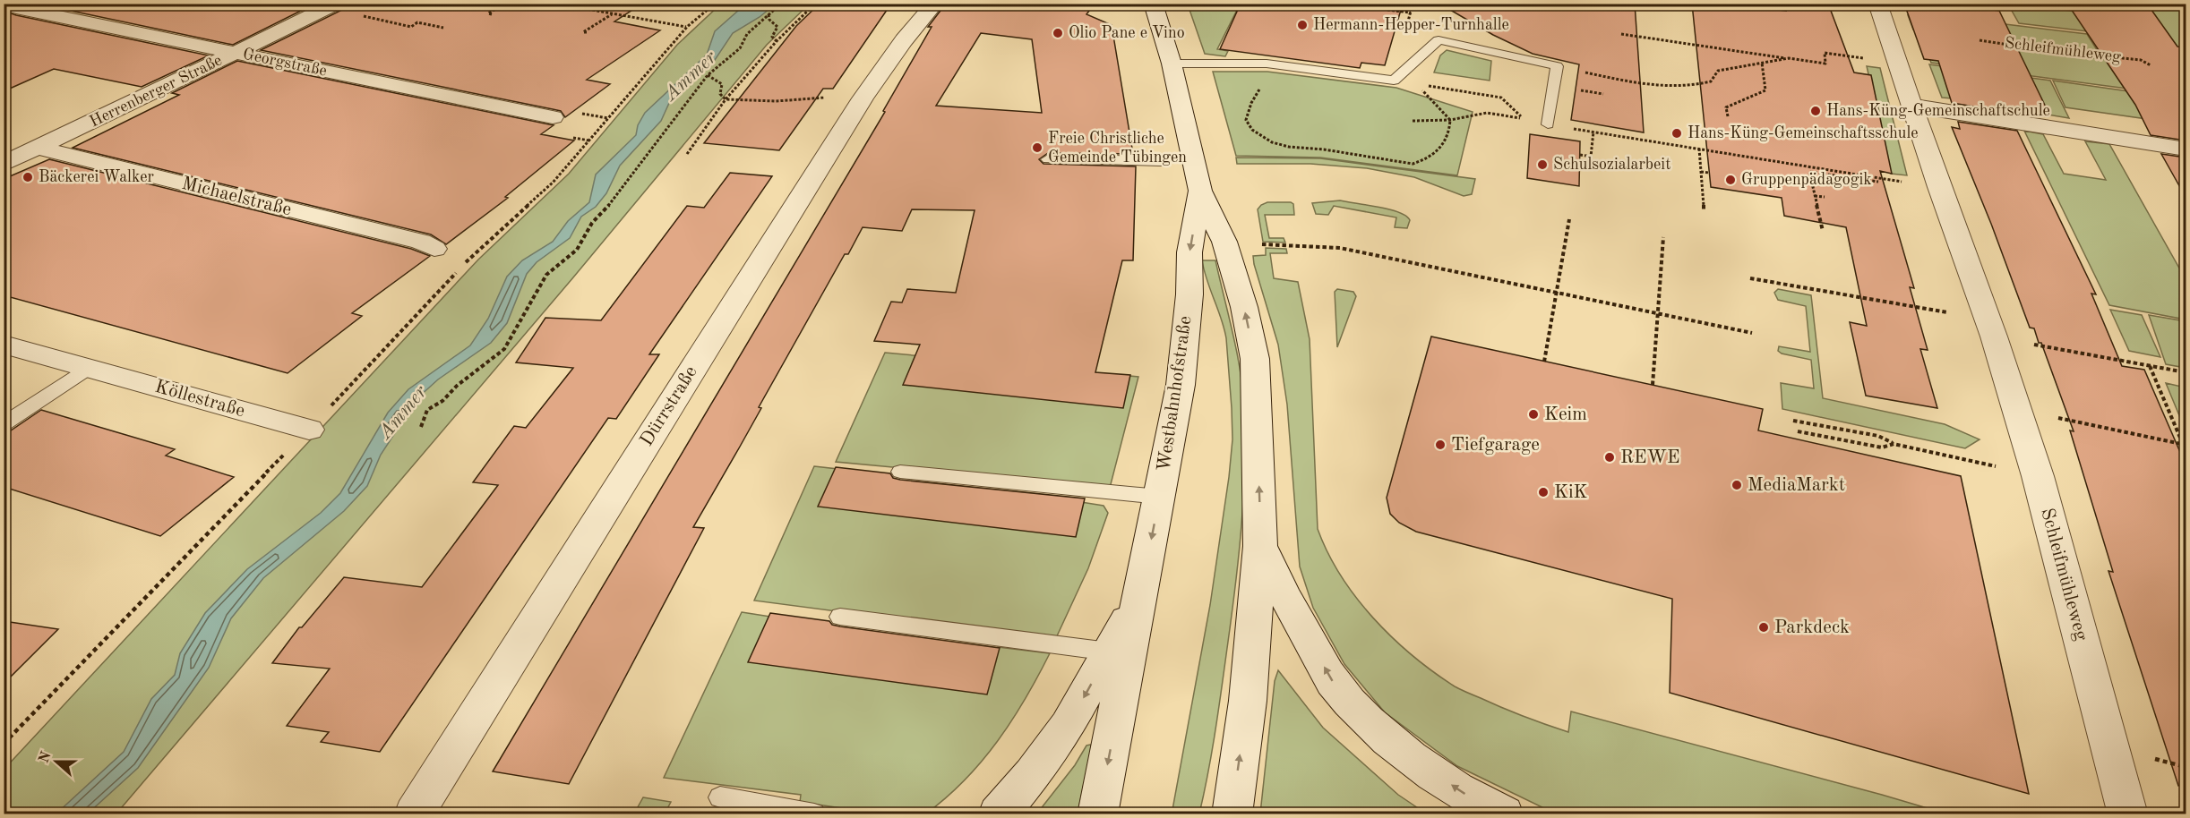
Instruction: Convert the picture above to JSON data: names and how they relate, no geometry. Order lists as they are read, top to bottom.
{
  "streets": {
    "street": [
      "Schleifmühleweg",
      "Georgstraße",
      "Herrenberger Straße",
      "Michaelstraße",
      "Westbahnhofstraße",
      "Köllestraße",
      "Dürrstraße"
    ]
  },
  "crossings": [
    ["Georgstraße", "Herrenberger Straße"],
    ["Herrenberger Straße", "Michaelstraße"]
  ],
  "water": ["Ammer"],
  "places": [
    "Hermann-Hepper-Turnhalle",
    "Olio Pane e Vino",
    "Hans-Küng-Gemeinschaftschule",
    "Hans-Küng-Gemeinschaftsschule",
    "Freie Christliche Gemeinde Tübingen",
    "Schulsozialarbeit",
    "Bäckerei Walker",
    "Gruppenpädagogik",
    "Keim",
    "Tiefgarage",
    "REWE",
    "MediaMarkt",
    "KiK",
    "Parkdeck"
  ],
  "north": "left"
}
